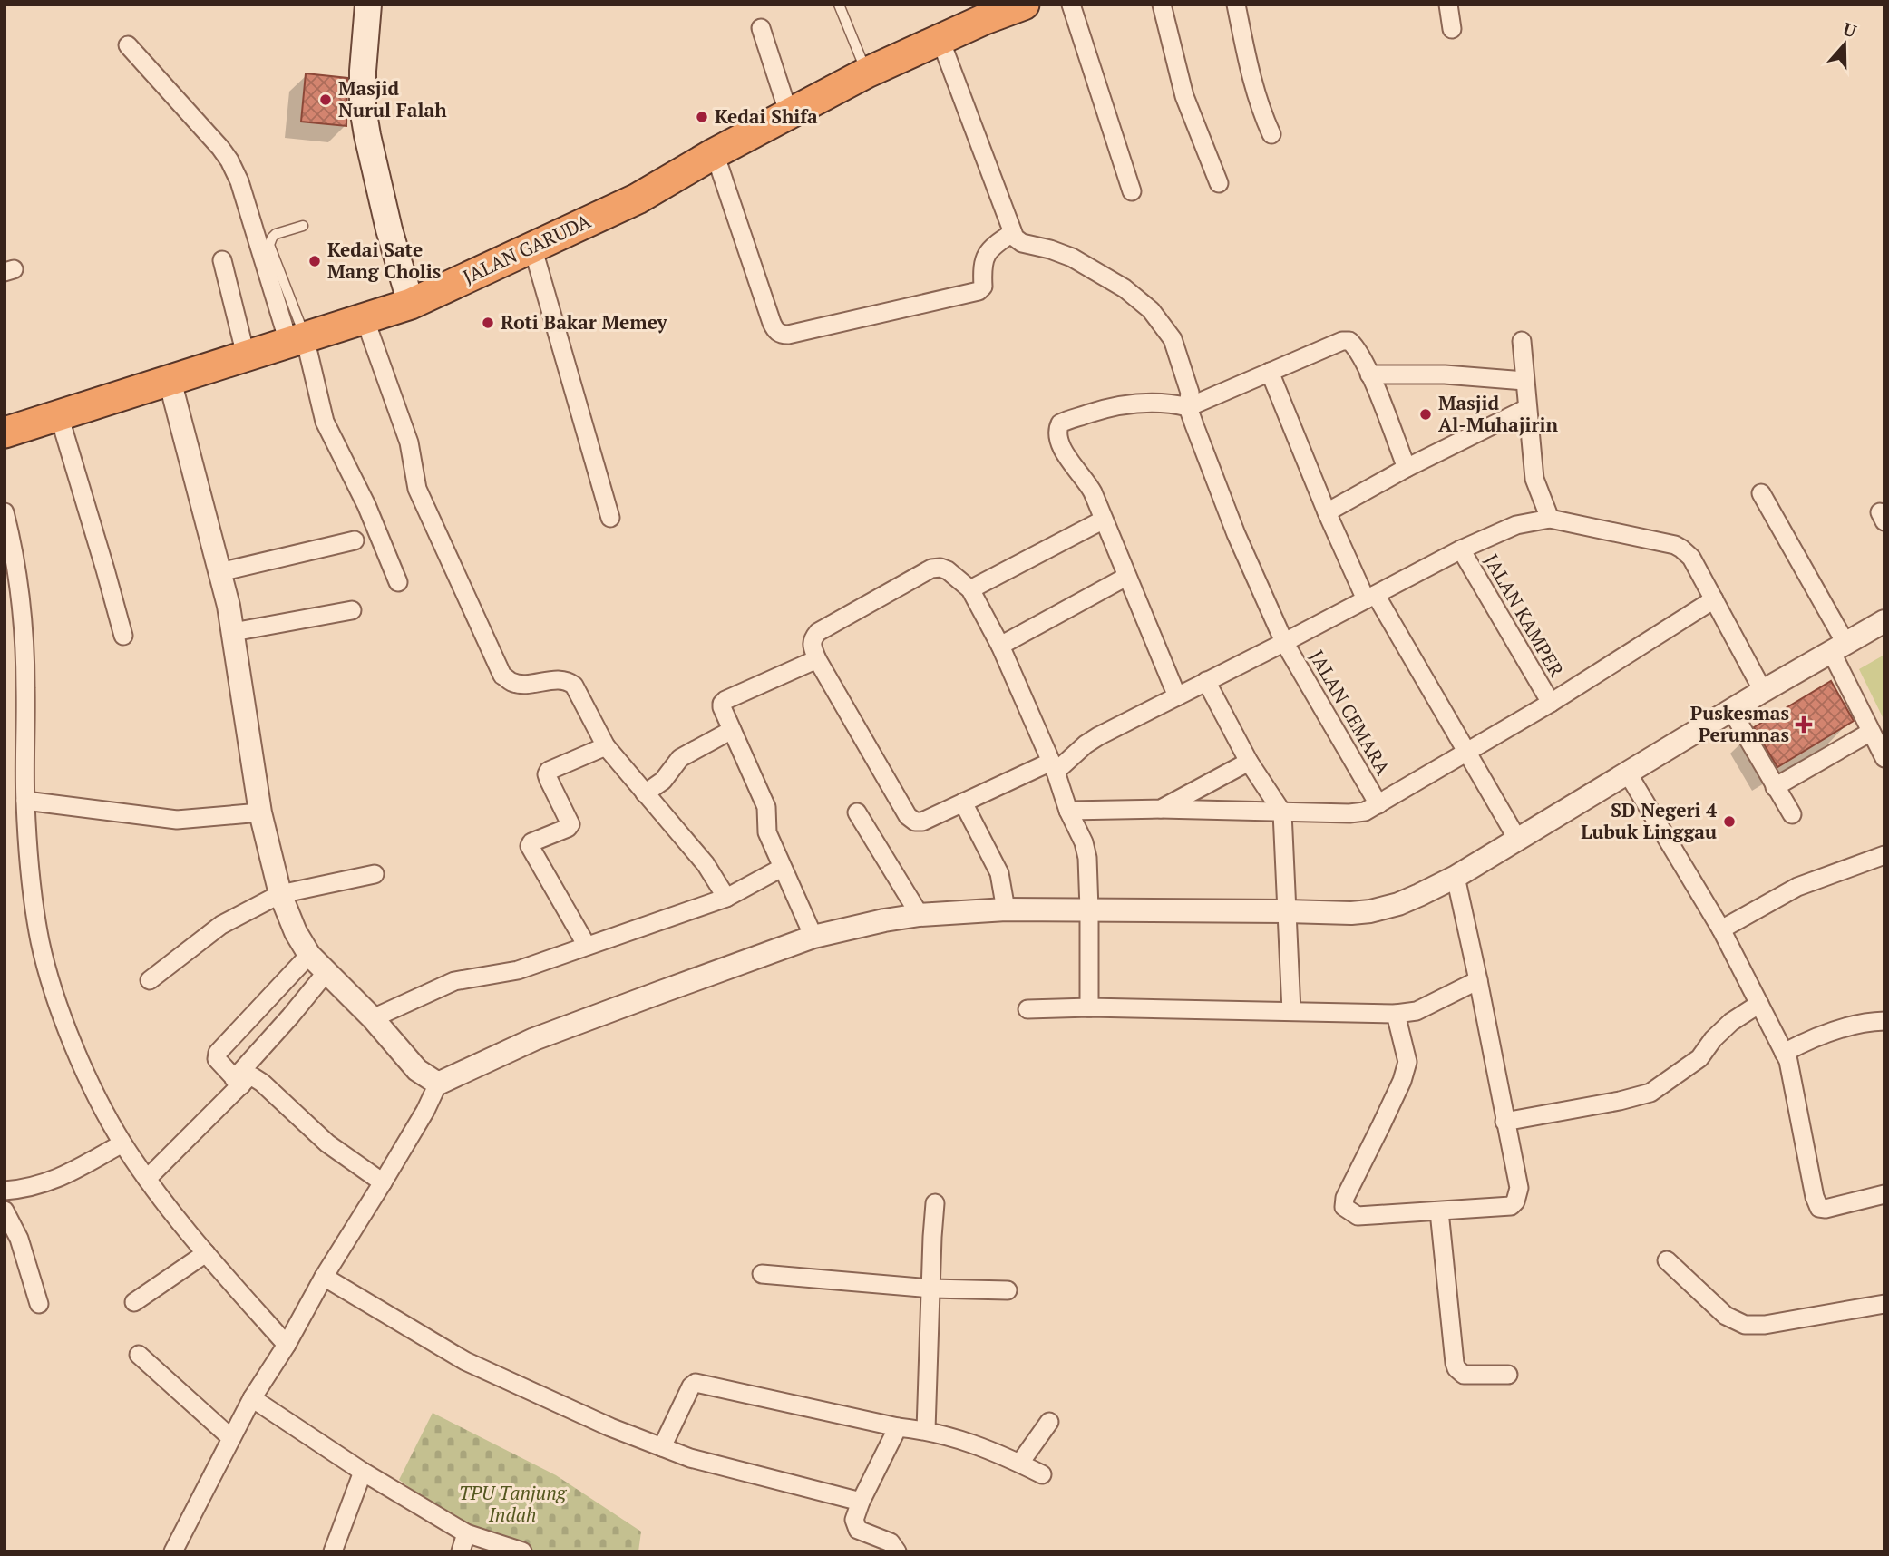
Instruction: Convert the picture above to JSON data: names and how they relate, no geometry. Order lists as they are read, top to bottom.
{
  "streets": {
    "highway": ["JALAN GARUDA"],
    "street": ["JALAN KAMPER", "JALAN CEMARA"]
  },
  "parks": ["TPU Tanjung Indah"],
  "places": {
    "other": [
      "Masjid Nurul Falah",
      "Kedai Shifa",
      "Kedai Sate Mang Cholis",
      "Roti Bakar Memey",
      "Masjid Al-Muhajirin",
      "SD Negeri 4 Lubuk Linggau"
    ],
    "health": ["Puskesmas Perumnas"]
  },
  "north": "top"
}
